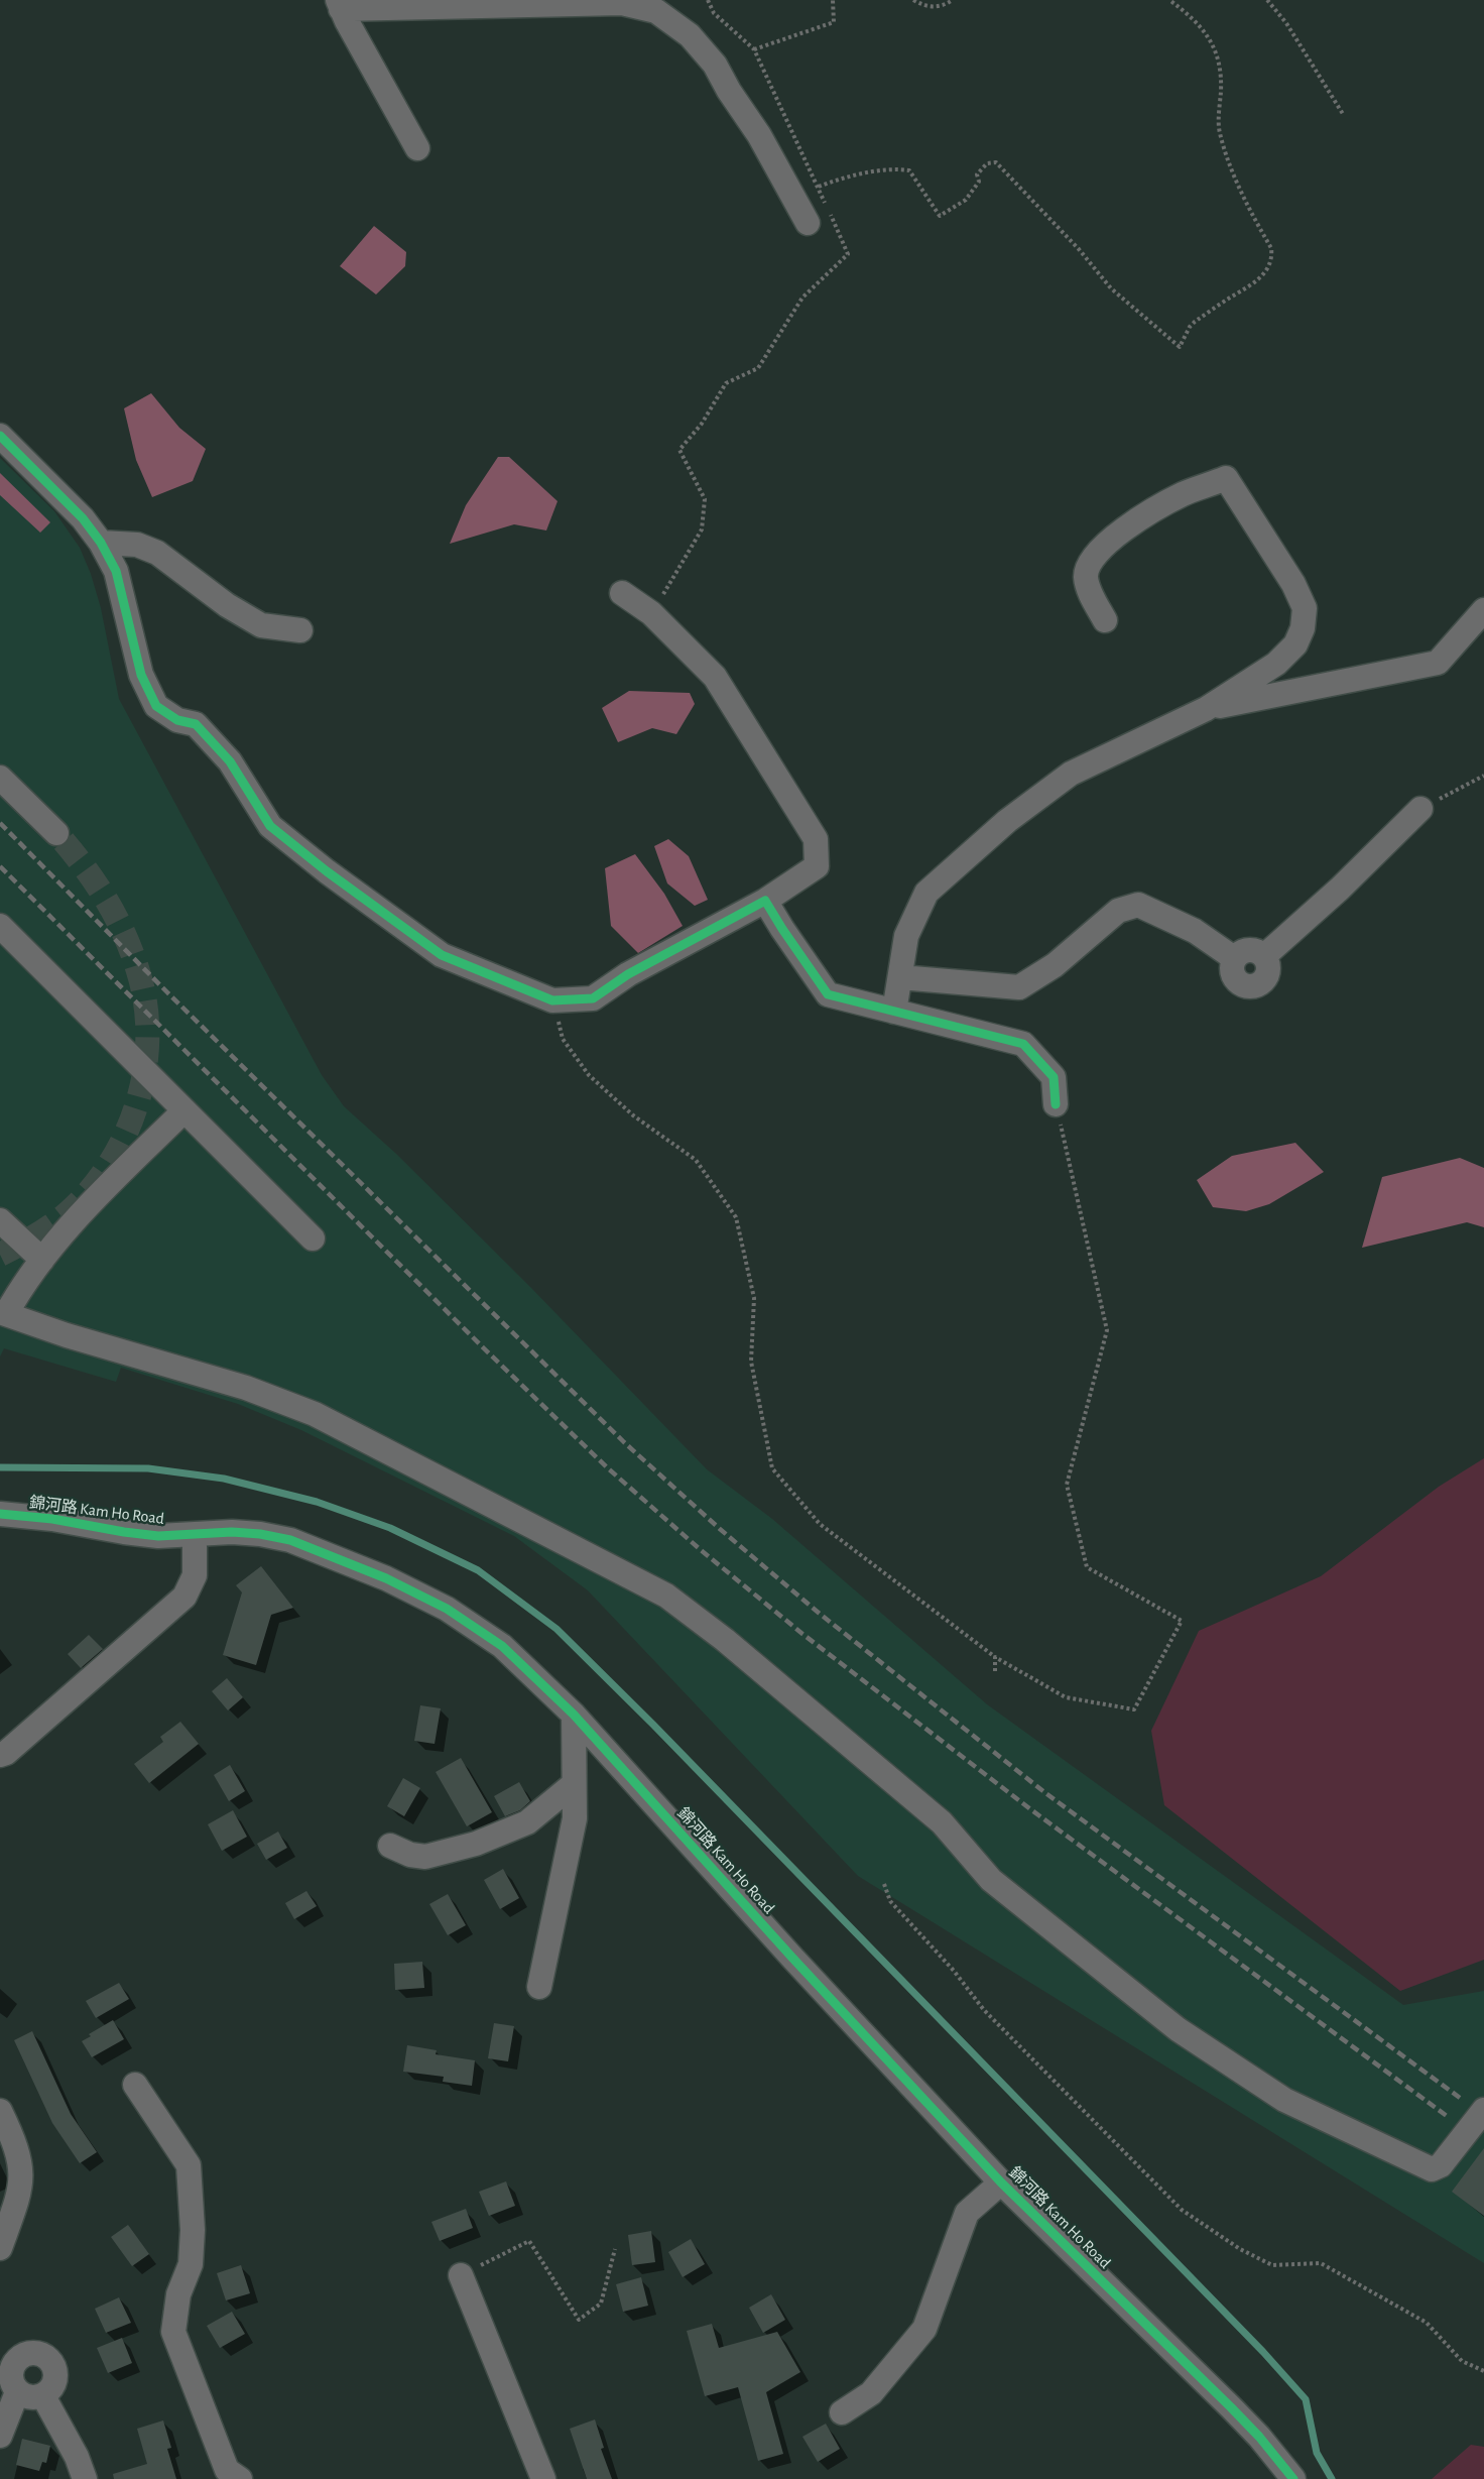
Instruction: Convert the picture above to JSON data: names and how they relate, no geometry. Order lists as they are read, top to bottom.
{
  "streets": {
    "street": ["錦河路 Kam Ho Road"]
  }
}
